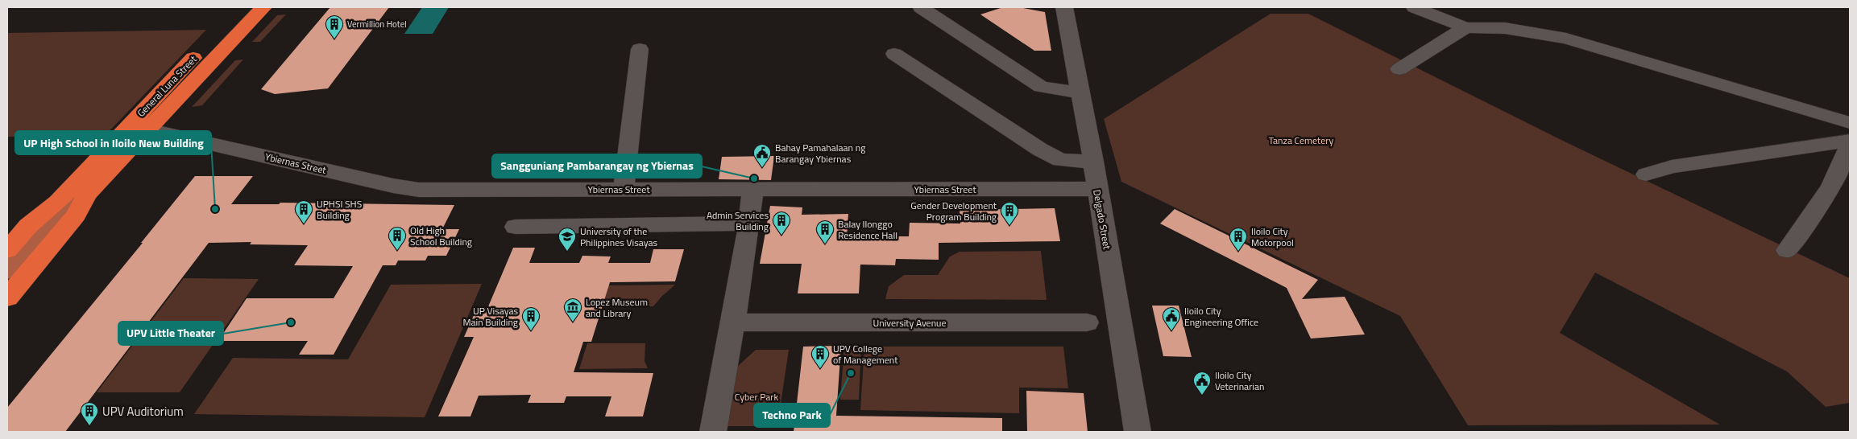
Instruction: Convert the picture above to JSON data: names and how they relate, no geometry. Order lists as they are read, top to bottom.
{
  "streets": {
    "highway": ["General Luna Street"],
    "street": ["Ybiernas Street", "Delgado Street", "University Avenue"]
  },
  "crossings": [
    ["General Luna Street", "Ybiernas Street"],
    ["Ybiernas Street", "Delgado Street"]
  ],
  "parks": ["Tanza Cemetery", "Cyber Park"],
  "places": {
    "building": [
      "Vermillion Hotel",
      "UPHSI SHS Building",
      "Gender Development Program Building",
      "Admin Services Building",
      "Balay Ilonggo Residence Hall",
      "Old High School Building",
      "Iloilo City Motorpool",
      "UP Visayas Main Building",
      "UPV College of Management",
      "UPV Auditorium"
    ],
    "public building": ["Bahay Pamahalaan ng Barangay Ybiernas", "Iloilo City Engineering Office", "Iloilo City Veterinarian"],
    "other": [
      "Sangguniang Pambarangay ng Ybiernas",
      "UP High School in Iloilo New Building",
      "UPV Little Theater",
      "Techno Park"
    ],
    "school or university": ["University of the Philippines Visayas"],
    "museum": ["Lopez Museum and Library"]
  }
}
